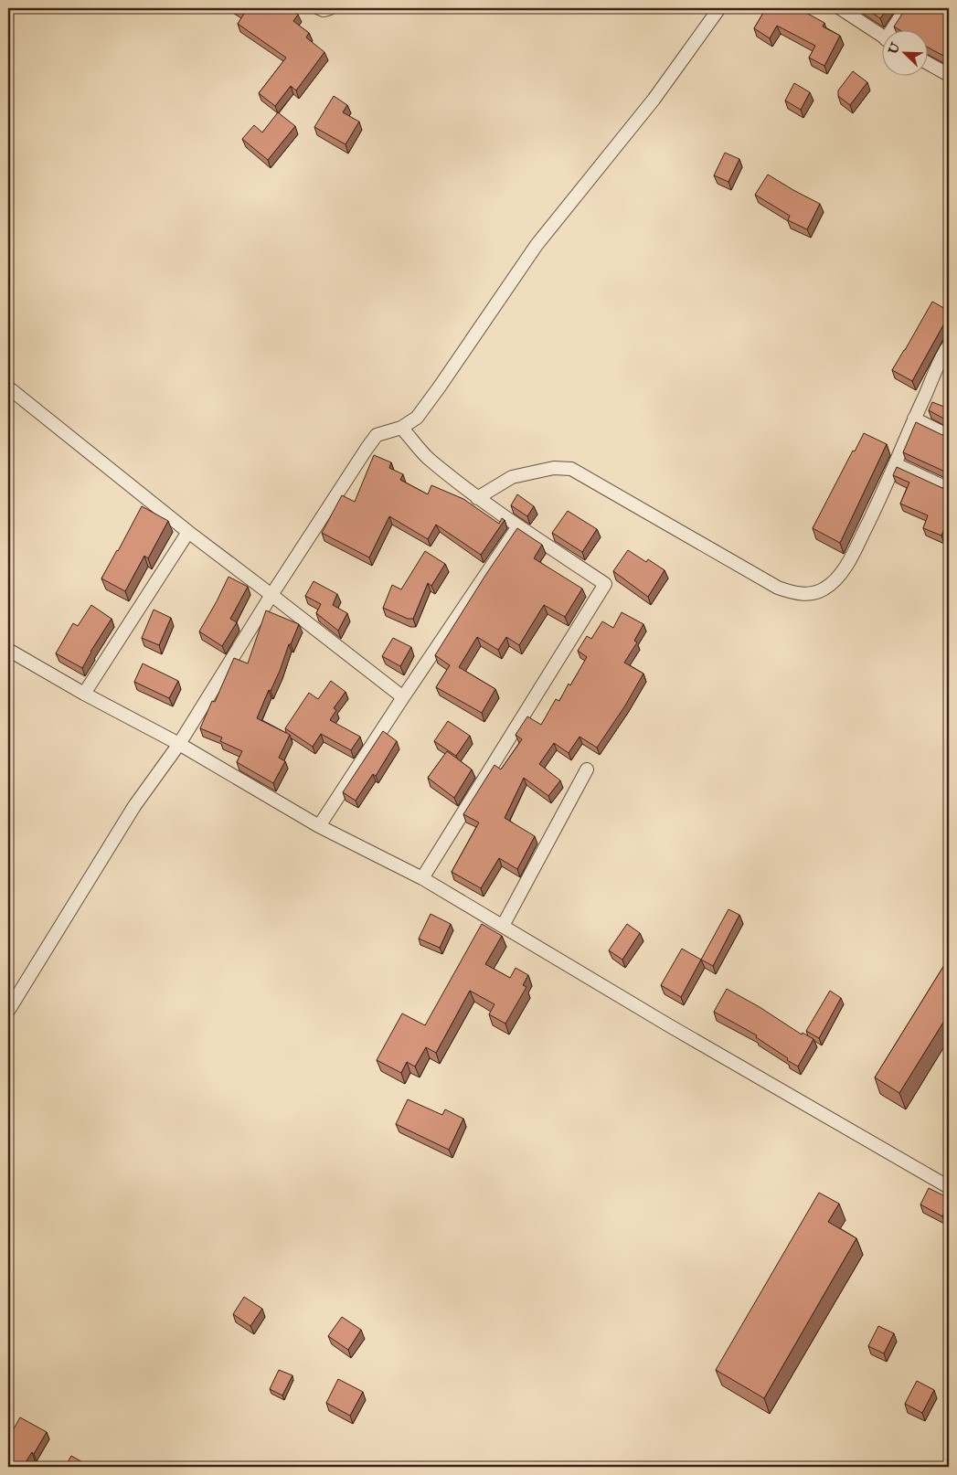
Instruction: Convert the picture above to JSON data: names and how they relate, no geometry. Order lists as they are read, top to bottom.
{
  "north": "top left"
}
